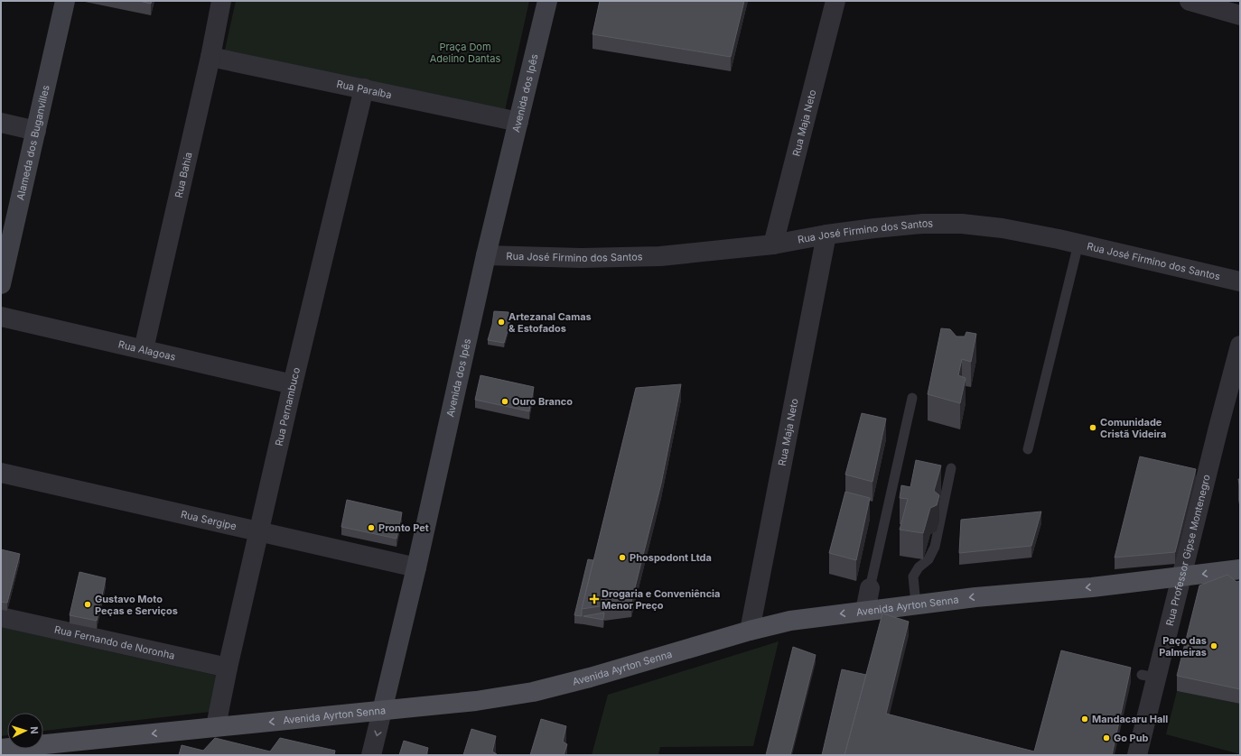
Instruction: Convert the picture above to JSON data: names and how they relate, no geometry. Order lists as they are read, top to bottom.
{
  "streets": {
    "main road": ["Avenida Ayrton Senna"],
    "street": [
      "Rua Paraíba",
      "Avenida dos Ipês",
      "Rua Maja Neto",
      "Alameda dos Buganvilles",
      "Rua Bahia",
      "Rua José Firmino dos Santos",
      "Rua Alagoas",
      "Rua Pernambuco",
      "Rua Sergipe",
      "Rua Professor Gipse Montenegro",
      "Rua Fernando de Noronha"
    ]
  },
  "crossings": [
    ["Rua Paraíba", "Avenida dos Ipês"],
    ["Rua Paraíba", "Rua Bahia"],
    ["Rua Paraíba", "Rua Pernambuco"],
    ["Avenida dos Ipês", "Rua José Firmino dos Santos"],
    ["Avenida dos Ipês", "Rua Sergipe"],
    ["Avenida dos Ipês", "Avenida Ayrton Senna"],
    ["Rua Maja Neto", "Rua José Firmino dos Santos"],
    ["Rua Maja Neto", "Avenida Ayrton Senna"],
    ["Rua Bahia", "Rua Alagoas"],
    ["Rua Alagoas", "Rua Pernambuco"],
    ["Rua Pernambuco", "Rua Sergipe"],
    ["Rua Pernambuco", "Avenida Ayrton Senna"],
    ["Rua Pernambuco", "Rua Fernando de Noronha"],
    ["Rua Professor Gipse Montenegro", "Avenida Ayrton Senna"]
  ],
  "one_way": ["Avenida Ayrton Senna"],
  "parks": ["Praça Dom Adelino Dantas"],
  "places": {
    "other": [
      "Artezanal Camas & Estofados",
      "Ouro Branco",
      "Comunidade Cristã Videira",
      "Pronto Pet",
      "Phospodont Ltda",
      "Gustavo Moto Peças e Serviços",
      "Paço das Palmeiras",
      "Mandacaru Hall",
      "Go Pub"
    ],
    "health": ["Drogaria e Conveniência Menor Preço"]
  },
  "north": "right"
}
